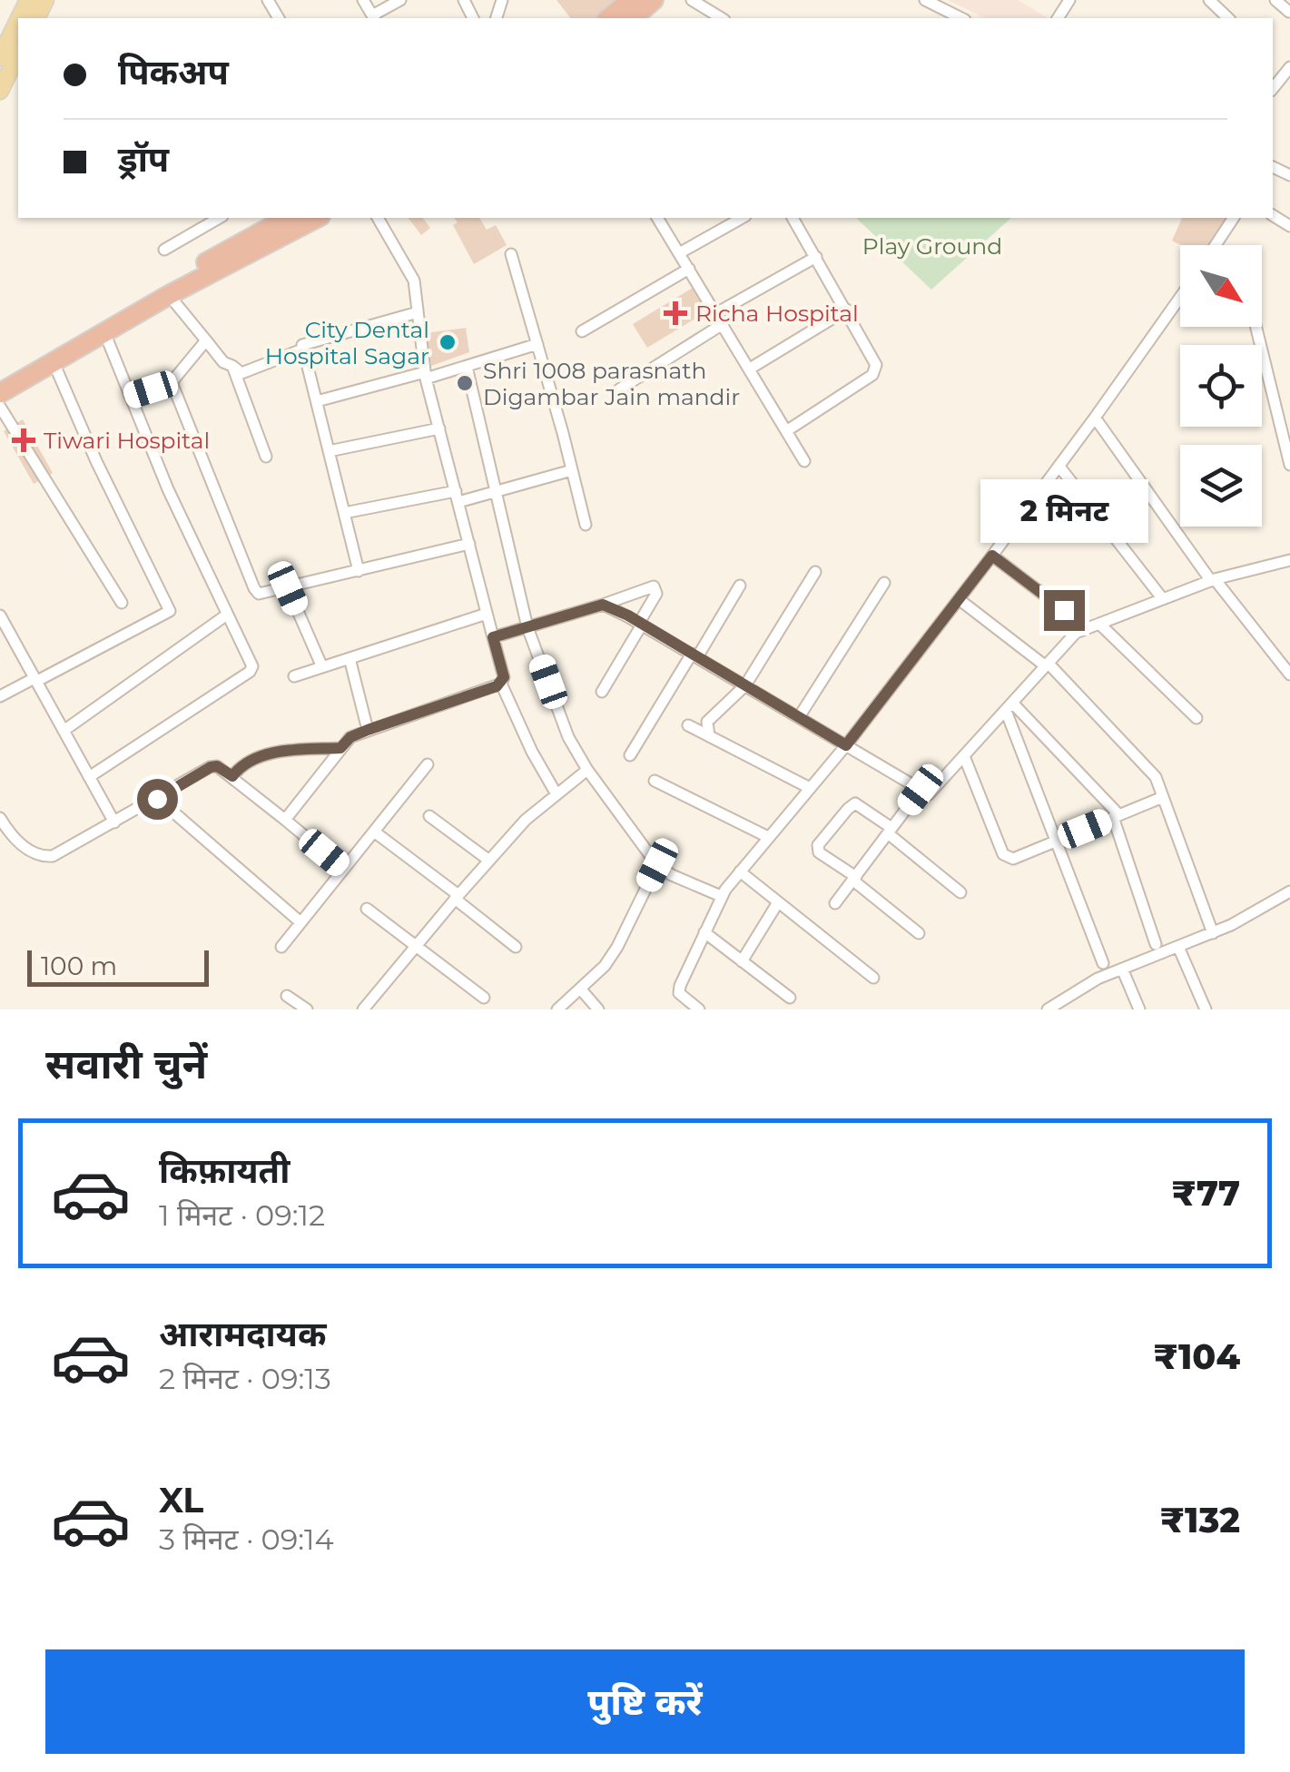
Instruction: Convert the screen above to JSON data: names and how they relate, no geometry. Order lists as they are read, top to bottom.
{
  "parks": ["Play Ground"],
  "places": {
    "health": ["Richa Hospital", "Tiwari Hospital"],
    "other": ["City Dental Hospital Sagar", "Shri 1008 parasnath Digambar Jain mandir"]
  },
  "scale_bar": "100 m",
  "north": "bottom right",
  "page": {
    "banner": ["पिकअप", "ड्रॉप"],
    "bubble": "2 मिनट",
    "scale": "100 m",
    "heading": "सवारी चुनें",
    "list": [
      {
        "name": "किफ़ायती",
        "note": "1 मिनट · 09:12",
        "value": "₹77"
      },
      {
        "name": "आरामदायक",
        "note": "2 मिनट · 09:13",
        "value": "₹104"
      },
      {
        "name": "XL",
        "note": "3 मिनट · 09:14",
        "value": "₹132"
      }
    ],
    "buttons": "पुष्टि करें"
  }
}
